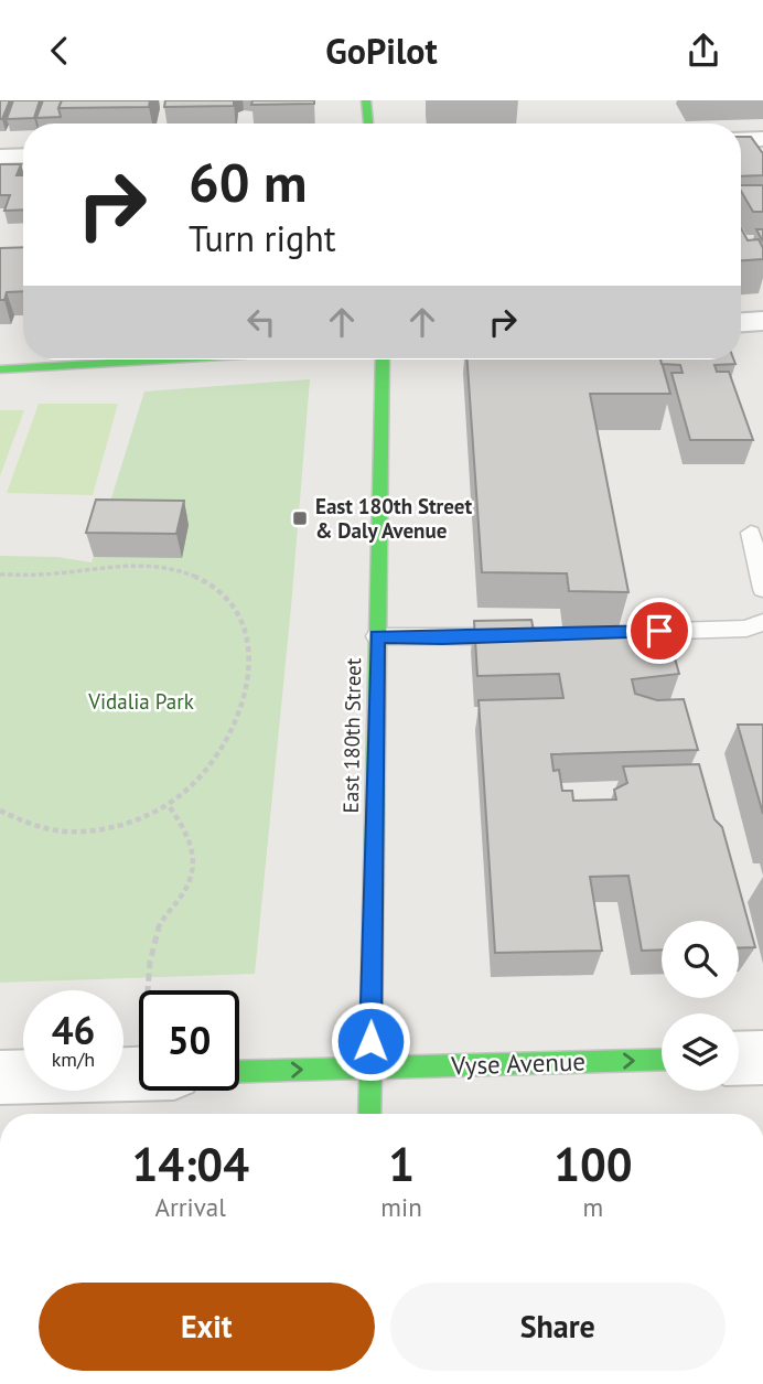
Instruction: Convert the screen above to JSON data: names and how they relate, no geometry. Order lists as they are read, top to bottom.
{
  "streets": {
    "main road": ["East 180th Street", "Vyse Avenue"]
  },
  "crossings": [
    ["East 180th Street", "Vyse Avenue"]
  ],
  "one_way": ["Vyse Avenue"],
  "parks": ["Vidalia Park"],
  "places": {
    "transit": ["East 180th Street & Daly Avenue"]
  },
  "page": {
    "header": "GoPilot",
    "turn": ["60 m", "Turn right"],
    "speed": "46 km/h",
    "limit": "50",
    "eta": [
      "14:04",
      "Arrival",
      "1",
      "min",
      "100",
      "m"
    ],
    "buttons": ["Exit", "Share"]
  }
}
